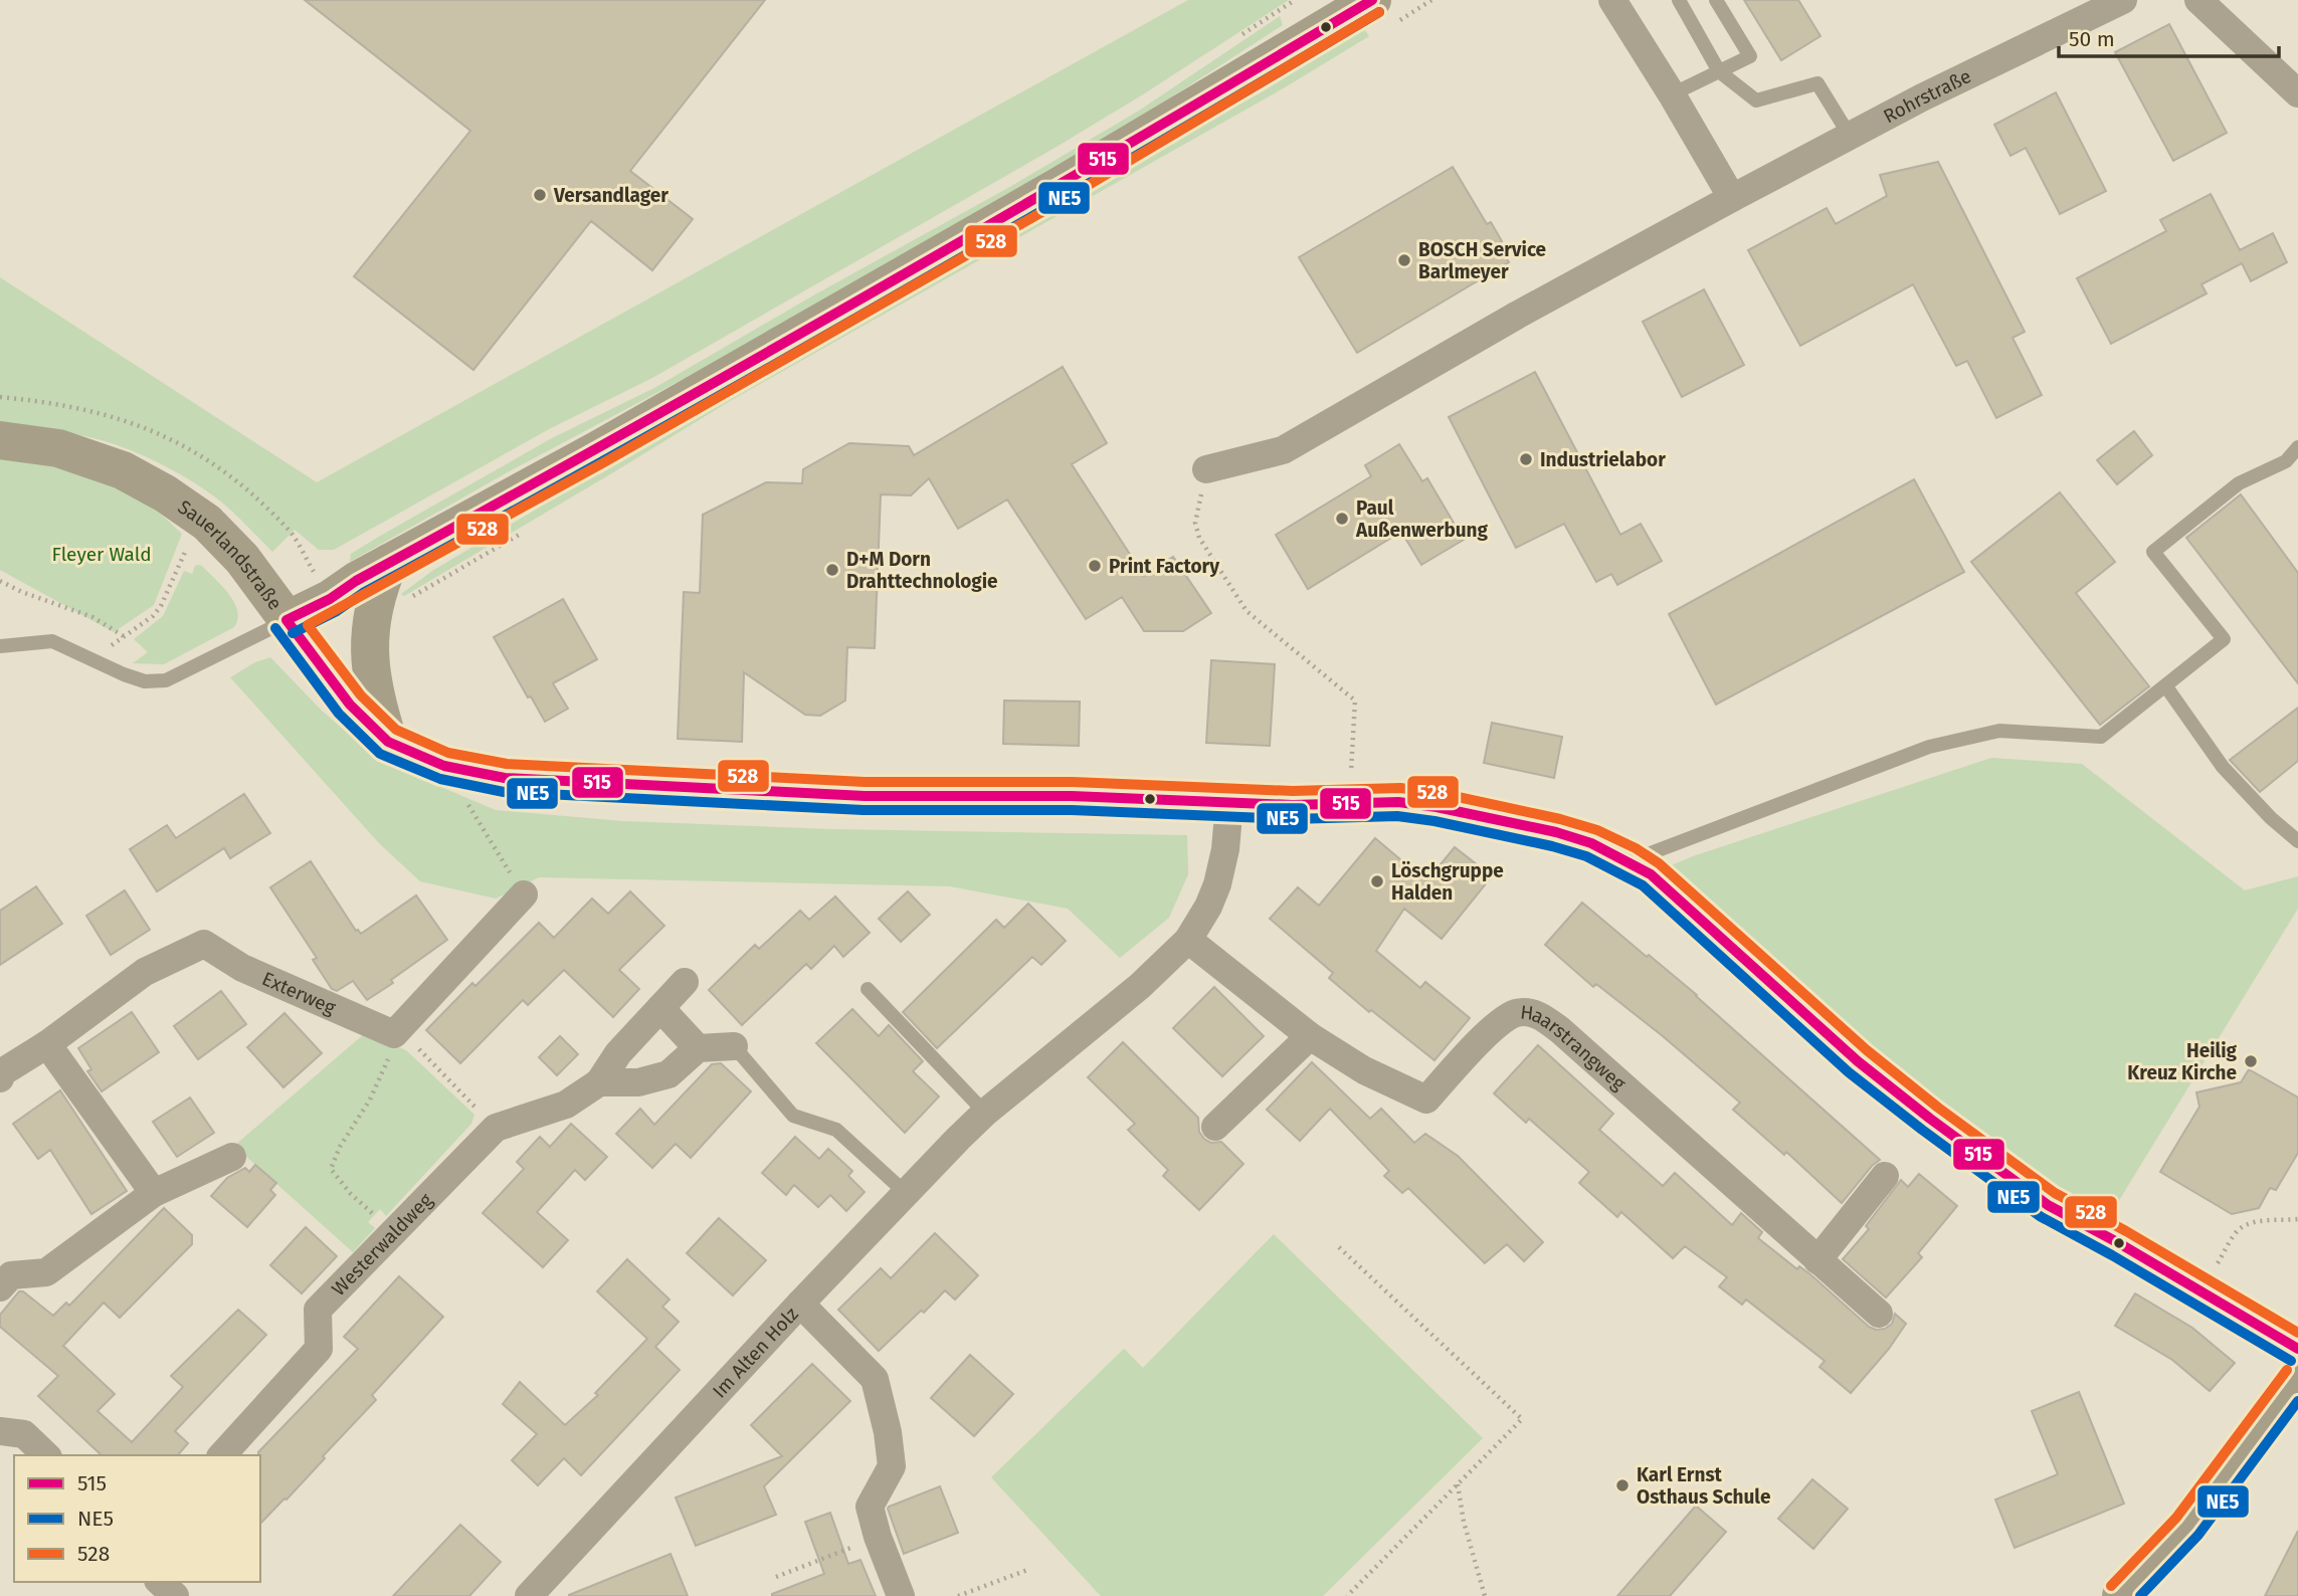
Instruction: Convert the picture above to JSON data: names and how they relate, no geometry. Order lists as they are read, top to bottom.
{
  "streets": {
    "main road": ["Sauerlandstraße"],
    "street": [
      "Rohrstraße",
      "Exterweg",
      "Haarstrangweg",
      "Westerwaldweg",
      "Im Alten Holz"
    ]
  },
  "crossings": [
    ["Sauerlandstraße", "Im Alten Holz"],
    ["Haarstrangweg", "Im Alten Holz"]
  ],
  "parks": ["Fleyer Wald"],
  "places": [
    "Versandlager",
    "BOSCH Service Barlmeyer",
    "Industrielabor",
    "Paul Außenwerbung",
    "Print Factory",
    "D+M Dorn Drahttechnologie",
    "Löschgruppe Halden",
    "Heilig Kreuz Kirche",
    "Karl Ernst Osthaus Schule"
  ],
  "lines": ["transit line 515", "transit line NE5", "transit line 528"],
  "legend": ["515", "NE5", "528"],
  "scale_bar": "50 m"
}
